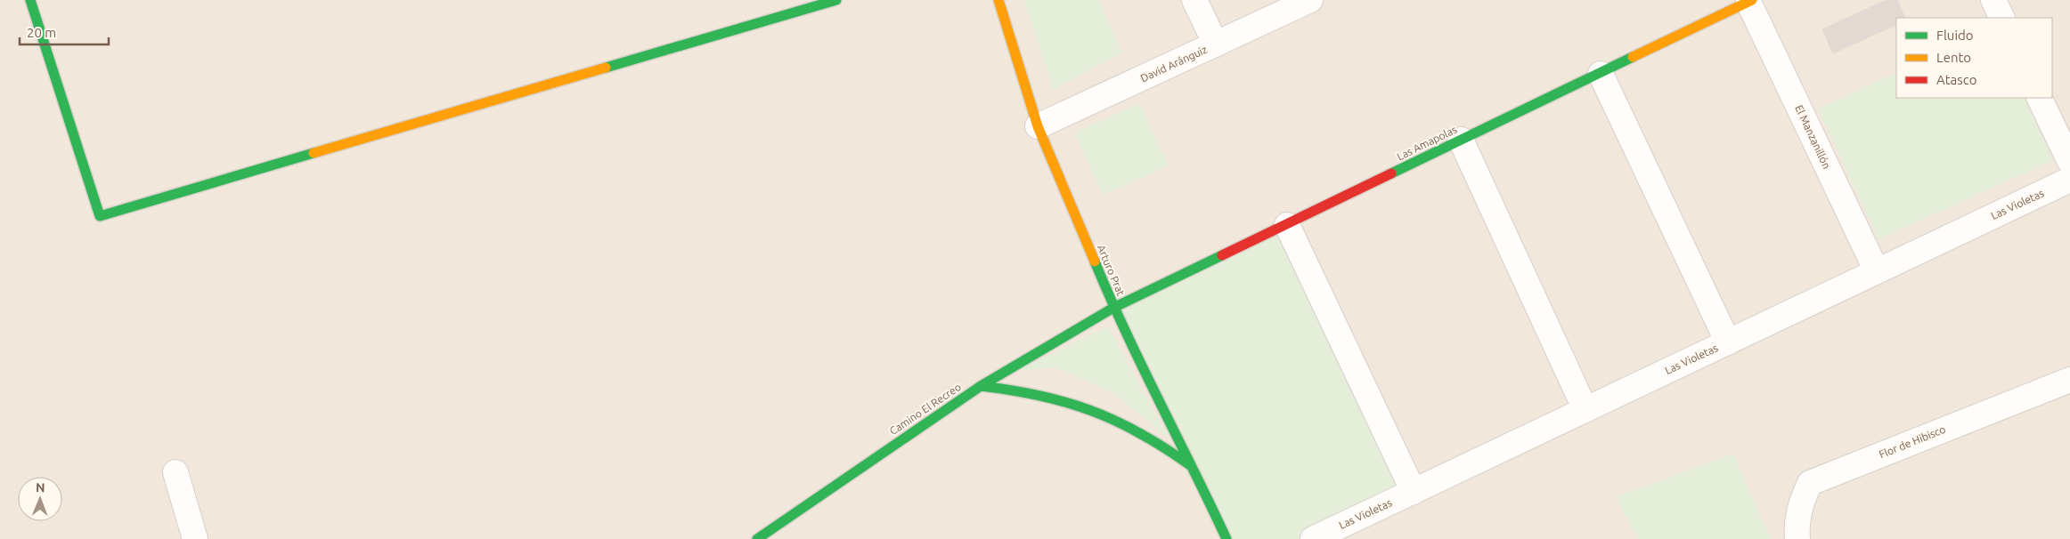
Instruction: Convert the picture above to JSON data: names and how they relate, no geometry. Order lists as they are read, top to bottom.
{
  "streets": {
    "street": [
      "David Aránguiz",
      "El Manzanillón",
      "Las Amapolas",
      "Las Violetas",
      "Arturo Prat",
      "Camino El Recreo",
      "Flor de Hibisco"
    ]
  },
  "crossings": [
    ["David Aránguiz", "Arturo Prat"],
    ["El Manzanillón", "Las Amapolas"],
    ["El Manzanillón", "Las Violetas"],
    ["Las Amapolas", "Arturo Prat"],
    ["Las Amapolas", "Camino El Recreo"],
    ["Arturo Prat", "Camino El Recreo"]
  ],
  "legend": ["Fluido", "Lento", "Atasco"],
  "scale_bar": "20 m",
  "north": "top"
}
